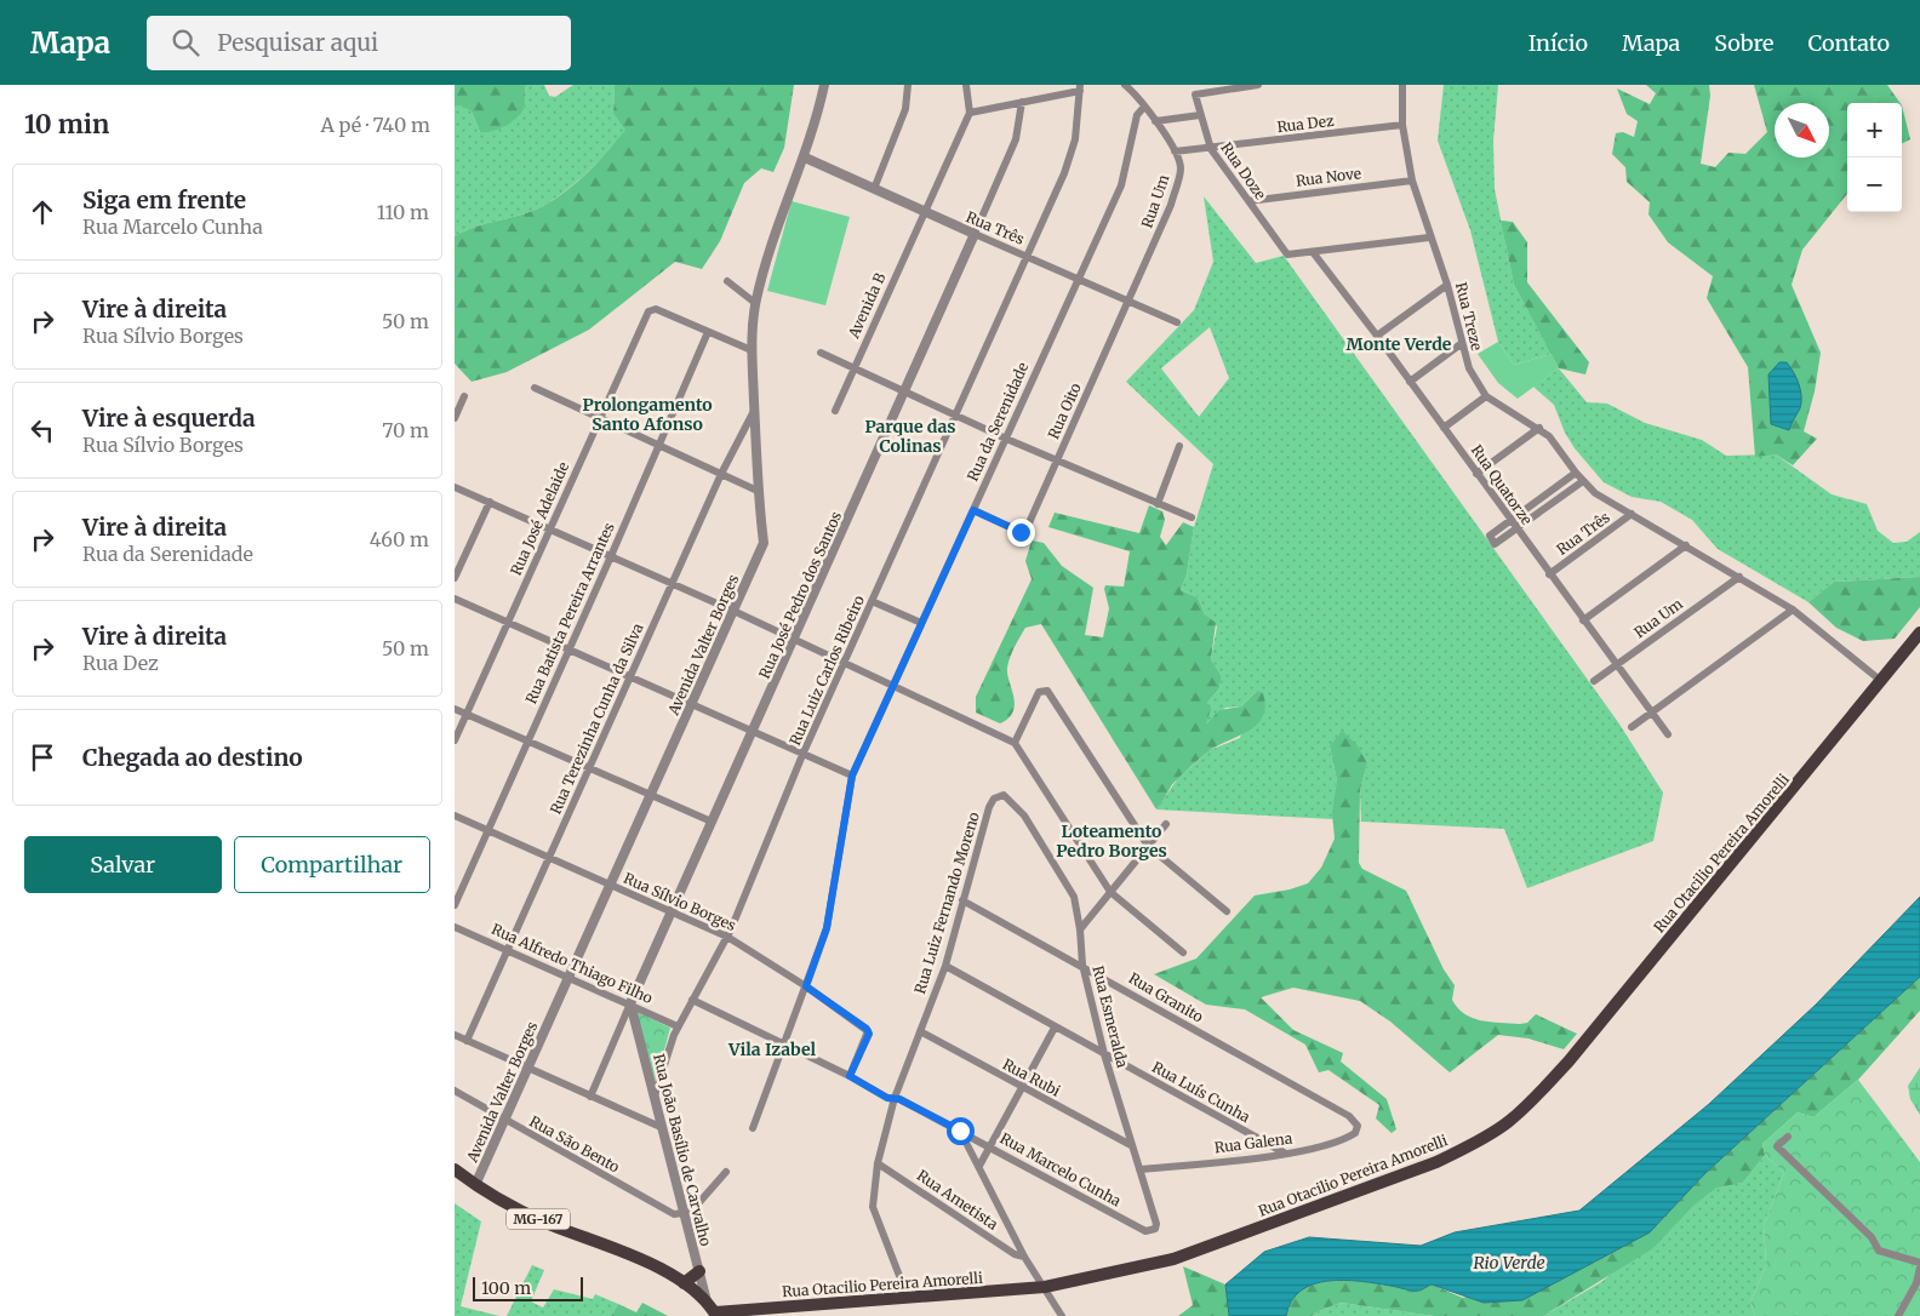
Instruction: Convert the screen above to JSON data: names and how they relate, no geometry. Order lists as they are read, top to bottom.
{
  "streets": {
    "main road": ["Rua Otacilio Pereira Amorelli", "MG-167"],
    "street": [
      "Rua Dez",
      "Rua Doze",
      "Rua Nove",
      "Rua Um",
      "Rua Três",
      "Avenida B",
      "Rua Treze",
      "Rua Oito",
      "Rua da Serenidade",
      "Rua Quatorze",
      "Rua José Adelaide",
      "Rua José Pedro dos Santos",
      "Rua Batista Pereira Arrantes",
      "Avenida Valter Borges",
      "Rua Luiz Carlos Ribeiro",
      "Rua Terezinha Cunha da Silva",
      "Rua Sílvio Borges",
      "Rua Luiz Fernando Moreno",
      "Rua Alfredo Thiago Filho",
      "Rua Granito",
      "Rua Esmeralda",
      "Rua Rubi",
      "Rua Luís Cunha",
      "Rua Galena",
      "Rua São Bento",
      "Rua João Basílio de Carvalho",
      "Rua Marcelo Cunha",
      "Rua Ametista"
    ]
  },
  "crossings": [
    ["Rua Dez", "Rua Doze"],
    ["Rua Dez", "Rua Um"],
    ["Rua Dez", "Rua Treze"],
    ["Rua Doze", "Rua Nove"],
    ["Rua Doze", "Rua Quatorze"],
    ["Rua Nove", "Rua Treze"],
    ["Rua Um", "Rua Três"],
    ["Rua Um", "Rua Oito"],
    ["Rua Um", "Rua da Serenidade"],
    ["Rua Um", "Rua Quatorze"],
    ["Rua Três", "Avenida B"],
    ["Rua Três", "Rua Oito"],
    ["Rua Três", "Rua da Serenidade"],
    ["Rua Três", "Rua Quatorze"],
    ["Rua Três", "Rua José Pedro dos Santos"],
    ["Rua Três", "Avenida Valter Borges"],
    ["Rua Três", "Rua Luiz Carlos Ribeiro"],
    ["Rua Oito", "Rua da Serenidade"],
    ["Rua da Serenidade", "Rua Sílvio Borges"],
    ["Rua da Serenidade", "Rua Marcelo Cunha"],
    ["Rua José Adelaide", "Rua Batista Pereira Arrantes"],
    ["Rua José Pedro dos Santos", "Rua Sílvio Borges"],
    ["Rua José Pedro dos Santos", "Rua Alfredo Thiago Filho"],
    ["Rua José Pedro dos Santos", "Rua João Basílio de Carvalho"],
    ["Rua Batista Pereira Arrantes", "Rua Sílvio Borges"],
    ["Avenida Valter Borges", "Rua Terezinha Cunha da Silva"],
    ["Avenida Valter Borges", "Rua Sílvio Borges"],
    ["Avenida Valter Borges", "Rua Alfredo Thiago Filho"],
    ["Avenida Valter Borges", "Rua São Bento"],
    ["Avenida Valter Borges", "MG-167"],
    ["Rua Luiz Carlos Ribeiro", "Rua Sílvio Borges"],
    ["Rua Luiz Carlos Ribeiro", "Rua Alfredo Thiago Filho"],
    ["Rua Luiz Carlos Ribeiro", "Rua João Basílio de Carvalho"],
    ["Rua Luiz Carlos Ribeiro", "Rua Marcelo Cunha"],
    ["Rua Terezinha Cunha da Silva", "Rua Sílvio Borges"],
    ["Rua Terezinha Cunha da Silva", "Rua Alfredo Thiago Filho"],
    ["Rua Otacilio Pereira Amorelli", "Rua Luiz Fernando Moreno"],
    ["Rua Otacilio Pereira Amorelli", "Rua João Basílio de Carvalho"],
    ["Rua Otacilio Pereira Amorelli", "MG-167"],
    ["Rua Sílvio Borges", "Rua Marcelo Cunha"],
    ["Rua Luiz Fernando Moreno", "Rua Granito"],
    ["Rua Luiz Fernando Moreno", "Rua Esmeralda"],
    ["Rua Luiz Fernando Moreno", "Rua Rubi"],
    ["Rua Luiz Fernando Moreno", "Rua Luís Cunha"],
    ["Rua Luiz Fernando Moreno", "Rua Marcelo Cunha"],
    ["Rua Luiz Fernando Moreno", "Rua Ametista"],
    ["Rua Alfredo Thiago Filho", "Rua João Basílio de Carvalho"],
    ["Rua Granito", "Rua Esmeralda"],
    ["Rua Granito", "Rua Galena"],
    ["Rua Esmeralda", "Rua Rubi"],
    ["Rua Esmeralda", "Rua Luís Cunha"],
    ["Rua Esmeralda", "Rua Galena"],
    ["Rua Esmeralda", "Rua Marcelo Cunha"],
    ["Rua Luís Cunha", "Rua Galena"],
    ["Rua São Bento", "Rua João Basílio de Carvalho"],
    ["Rua João Basílio de Carvalho", "MG-167"]
  ],
  "districts": [
    "Monte Verde",
    "Prolongamento Santo Afonso",
    "Parque das Colinas",
    "Loteamento Pedro Borges",
    "Vila Izabel"
  ],
  "water": ["Rio Verde"],
  "scale_bar": "100 m",
  "north": "bottom right",
  "page": {
    "header": "Mapa",
    "search": "Pesquisar aqui",
    "nav": [
      "Início",
      "Mapa",
      "Sobre",
      "Contato"
    ],
    "heading": ["10 min", "A pé · 740 m"],
    "map_buttons": ["+", "−"],
    "list": [
      ["Siga em frente", "Rua Marcelo Cunha", "110 m"],
      ["Vire à direita", "Rua Sílvio Borges", "50 m"],
      ["Vire à esquerda", "Rua Sílvio Borges", "70 m"],
      ["Vire à direita", "Rua da Serenidade", "460 m"],
      ["Vire à direita", "Rua Dez", "50 m"],
      "Chegada ao destino"
    ],
    "buttons": ["Salvar", "Compartilhar"],
    "scale": "100 m"
  }
}
